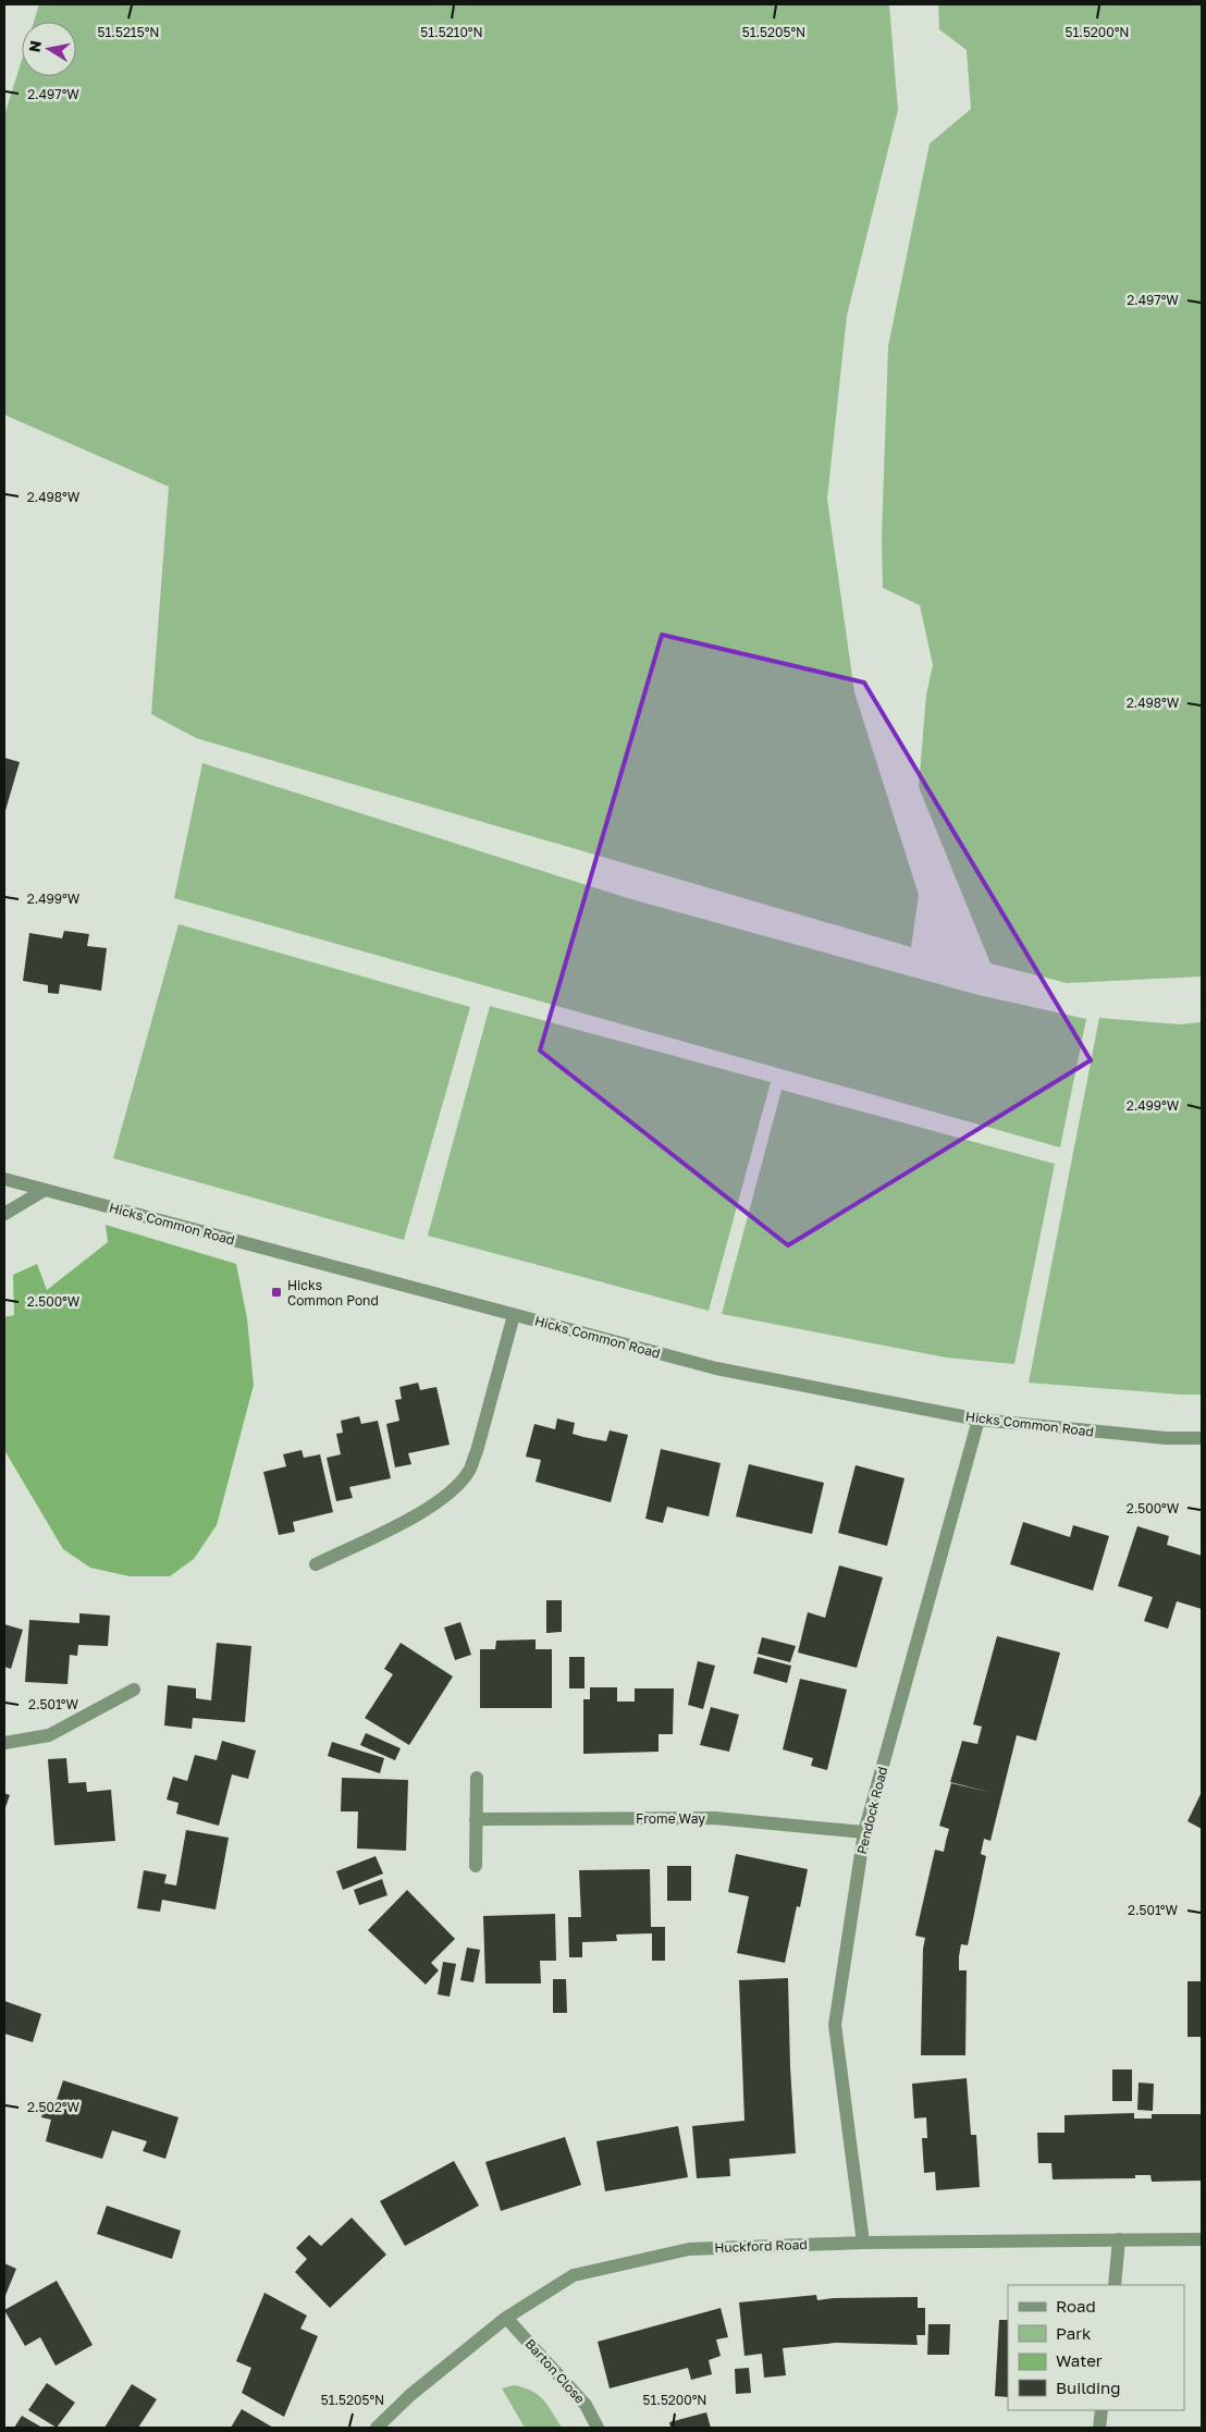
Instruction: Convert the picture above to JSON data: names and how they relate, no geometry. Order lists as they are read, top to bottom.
{
  "streets": {
    "street": [
      "Hicks Common Road",
      "Pendock Road",
      "Frome Way",
      "Huckford Road",
      "Barton Close"
    ]
  },
  "crossings": [
    ["Hicks Common Road", "Pendock Road"],
    ["Pendock Road", "Frome Way"],
    ["Pendock Road", "Huckford Road"],
    ["Huckford Road", "Barton Close"]
  ],
  "places": {
    "transit": ["Hicks Common Pond"]
  },
  "legend": [
    "Road",
    "Park",
    "Water",
    "Building"
  ],
  "north": "left",
  "coordinates": [
    "51.5215°N",
    "51.5210°N",
    "51.5205°N",
    "51.5200°N",
    "2.497°W",
    "2.498°W",
    "2.499°W",
    "2.500°W",
    "2.501°W",
    "2.502°W"
  ]
}
